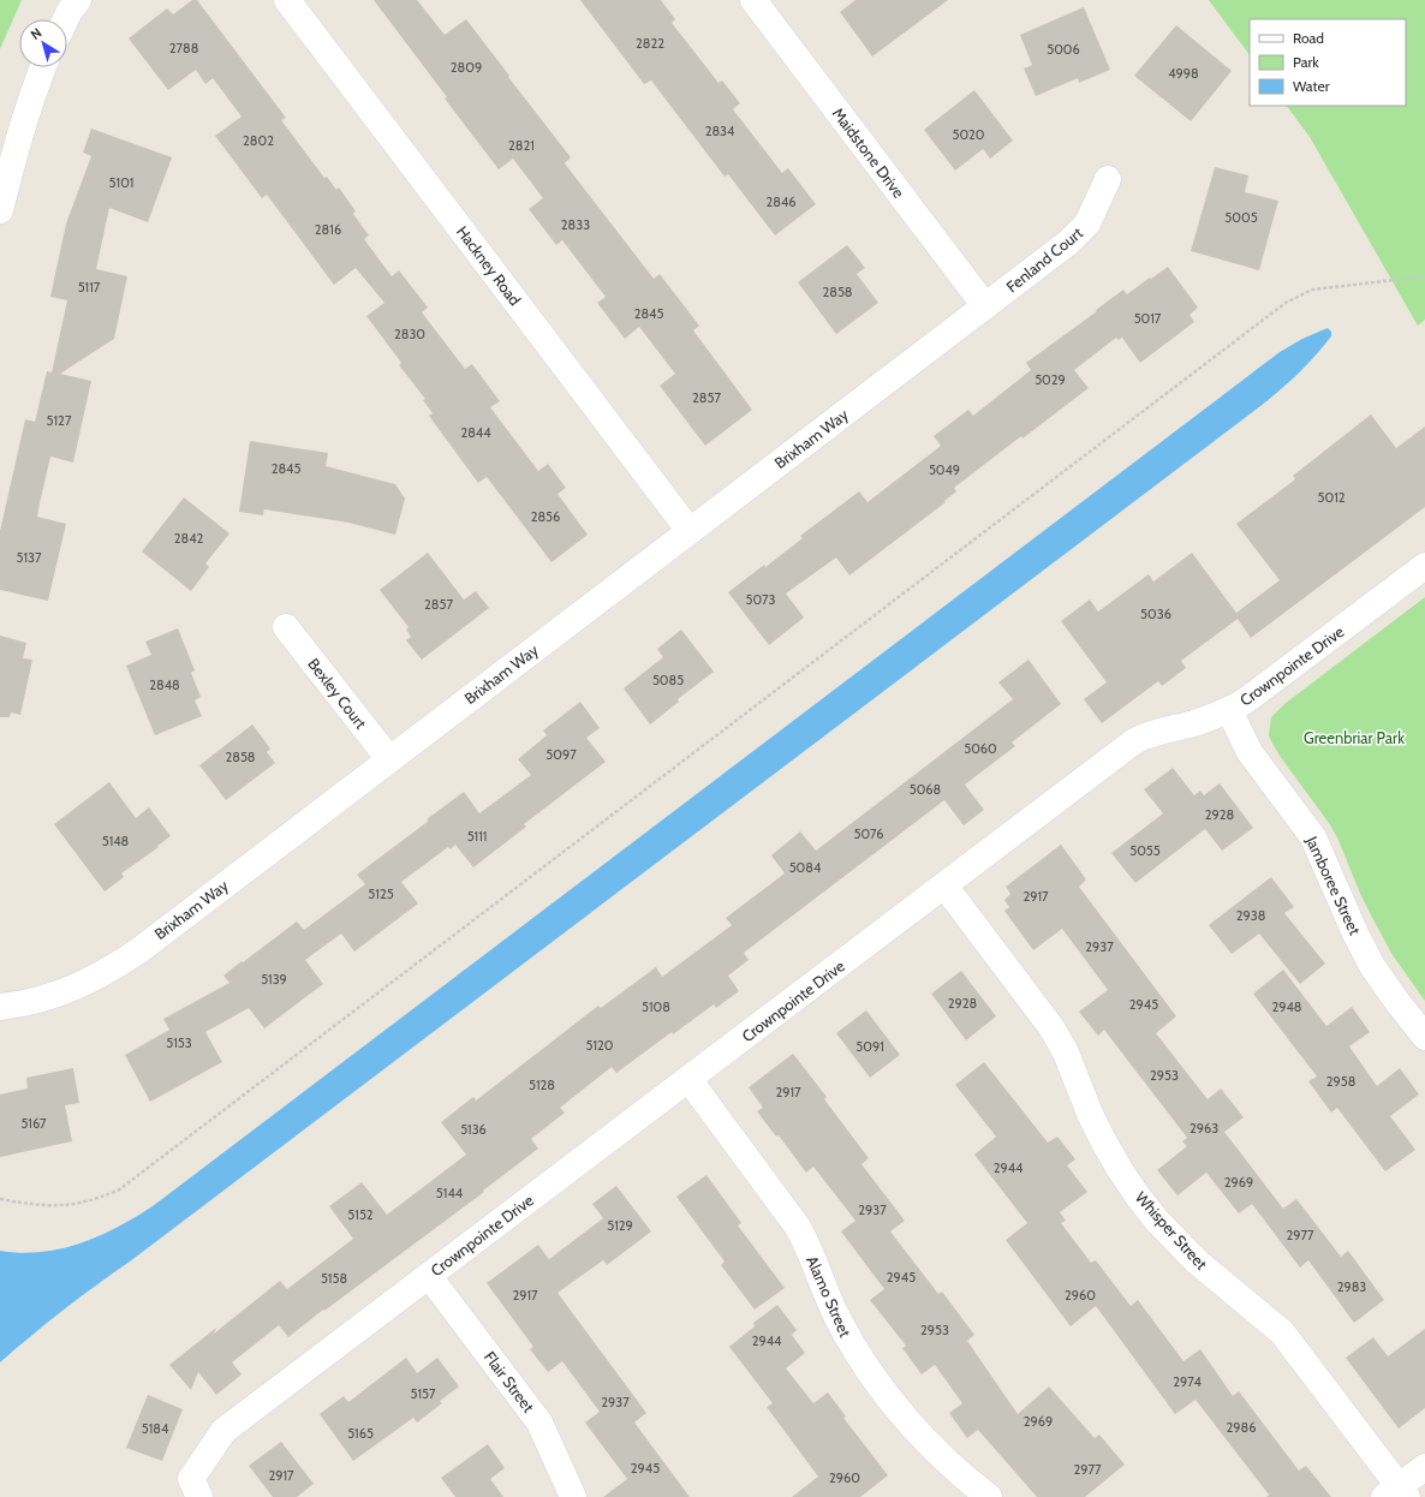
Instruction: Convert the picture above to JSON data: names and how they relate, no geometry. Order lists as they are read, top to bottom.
{
  "streets": {
    "street": [
      "Maidstone Drive",
      "Fenland Court",
      "Hackney Road",
      "Brixham Way",
      "Crownpointe Drive",
      "Bexley Court",
      "Jamboree Street",
      "Whisper Street",
      "Alamo Street",
      "Flair Street"
    ]
  },
  "crossings": [
    ["Maidstone Drive", "Fenland Court"],
    ["Maidstone Drive", "Brixham Way"],
    ["Fenland Court", "Brixham Way"],
    ["Hackney Road", "Brixham Way"],
    ["Brixham Way", "Bexley Court"],
    ["Crownpointe Drive", "Jamboree Street"],
    ["Crownpointe Drive", "Whisper Street"],
    ["Crownpointe Drive", "Alamo Street"],
    ["Crownpointe Drive", "Flair Street"]
  ],
  "parks": ["Greenbriar Park"],
  "house_numbers": [
    "2822",
    "2788",
    "5006",
    "2809",
    "4998",
    "2834",
    "5020",
    "2802",
    "2821",
    "5101",
    "2846",
    "5005",
    "2833",
    "2816",
    "5117",
    "2858",
    "2845",
    "5017",
    "2830",
    "5029",
    "2857",
    "5127",
    "2844",
    "2845",
    "5049",
    "5012",
    "2856",
    "2842",
    "5137",
    "5073",
    "2857",
    "5036",
    "5085",
    "2848",
    "5060",
    "5097",
    "2858",
    "5068",
    "2928",
    "5076",
    "5111",
    "5148",
    "5055",
    "5084",
    "5125",
    "2917",
    "2938",
    "2937",
    "5139",
    "2928",
    "2945",
    "5108",
    "2948",
    "5153",
    "5120",
    "5091",
    "2953",
    "2958",
    "5128",
    "2917",
    "5167",
    "2963",
    "5136",
    "2944",
    "2969",
    "5144",
    "2937",
    "5152",
    "5129",
    "2977",
    "2945",
    "5158",
    "2983",
    "2917",
    "2960",
    "2953",
    "2944",
    "2974",
    "5157",
    "2937",
    "2969",
    "2986",
    "5184",
    "5165",
    "2945",
    "2977",
    "2917",
    "2960"
  ],
  "legend": ["Road", "Park", "Water"],
  "north": "top left"
}
